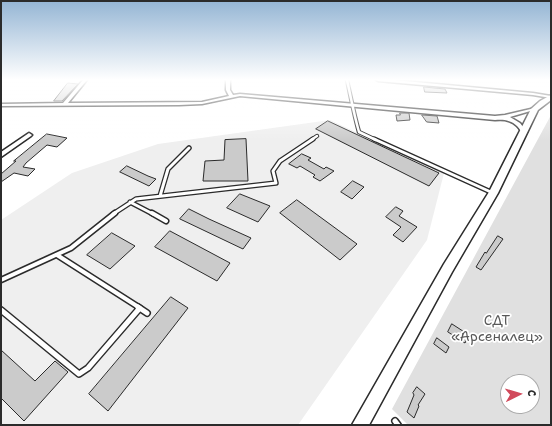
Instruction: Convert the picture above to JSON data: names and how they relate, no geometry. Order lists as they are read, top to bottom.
{
  "parks": ["СДТ «Арсеналец»"],
  "north": "right"
}
